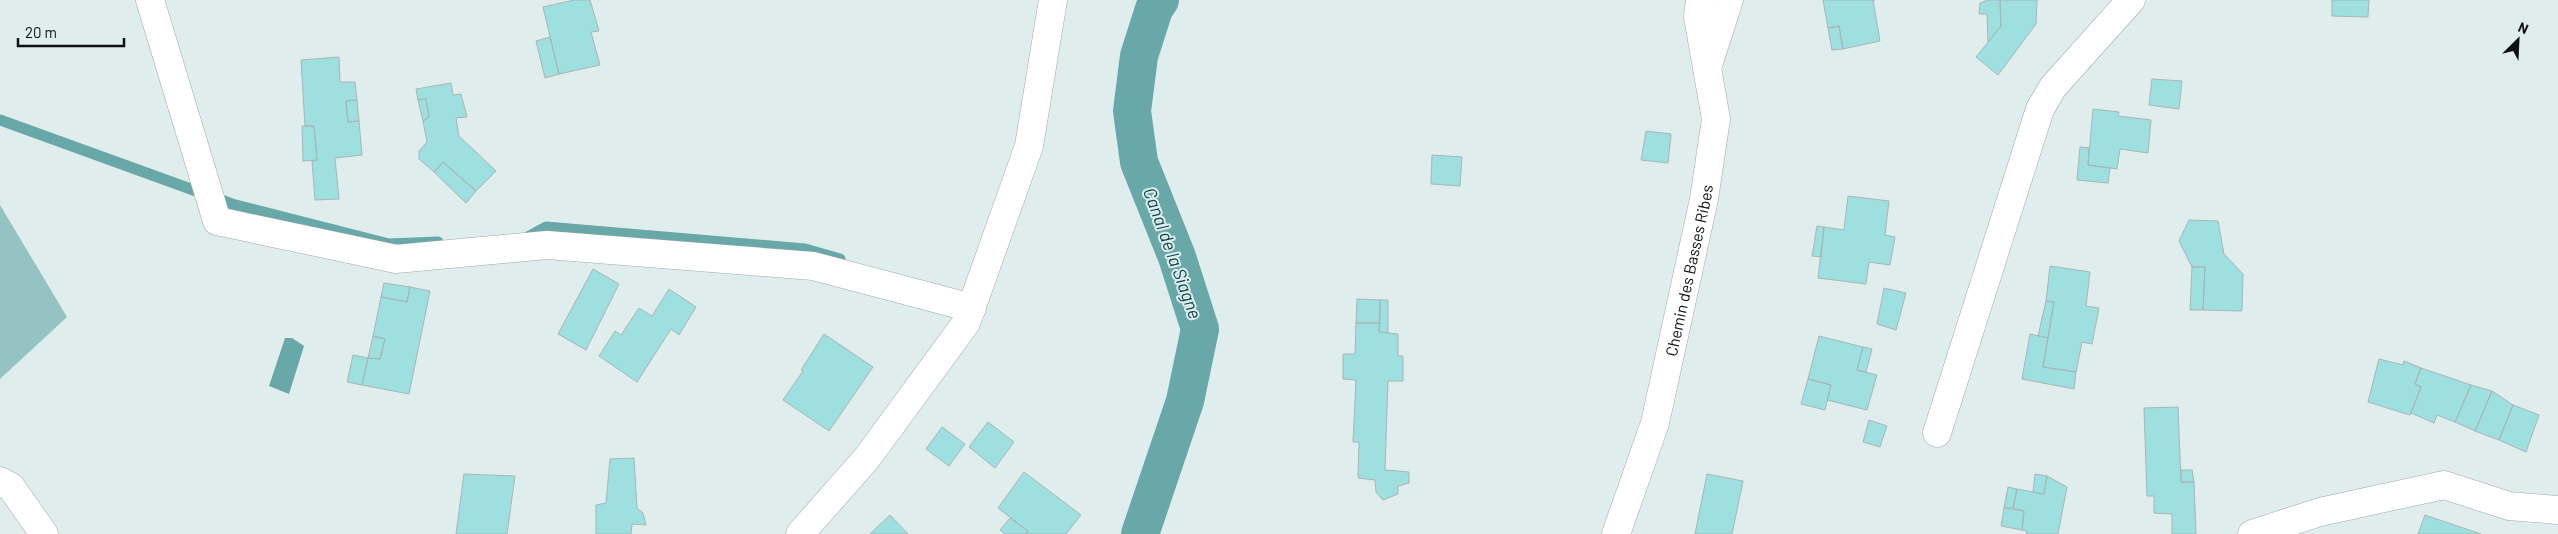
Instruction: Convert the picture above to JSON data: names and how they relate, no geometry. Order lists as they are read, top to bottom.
{
  "streets": {
    "street": ["Chemin des Basses Ribes"]
  },
  "water": ["Canal de la Siagne"],
  "scale_bar": "20 m",
  "north": "top right"
}
